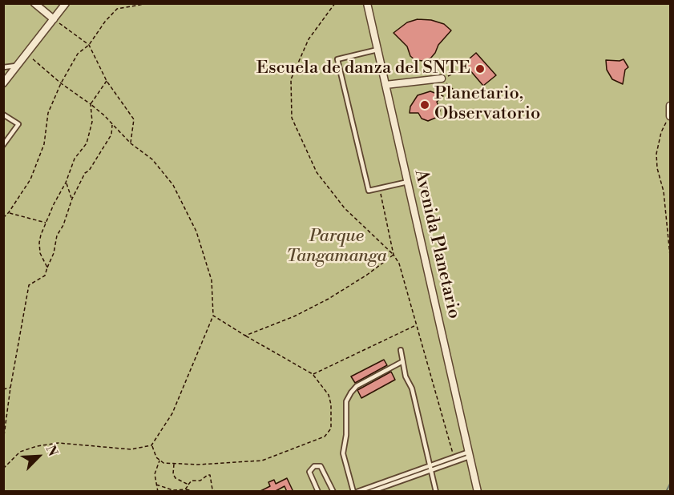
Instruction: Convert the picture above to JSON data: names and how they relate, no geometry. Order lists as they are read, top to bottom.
{
  "streets": {
    "street": ["Avenida Planetario"]
  },
  "parks": ["Parque Tangamanga"],
  "places": ["Escuela de danza del SNTE", "Planetario, Observatorio"],
  "north": "top right"
}
